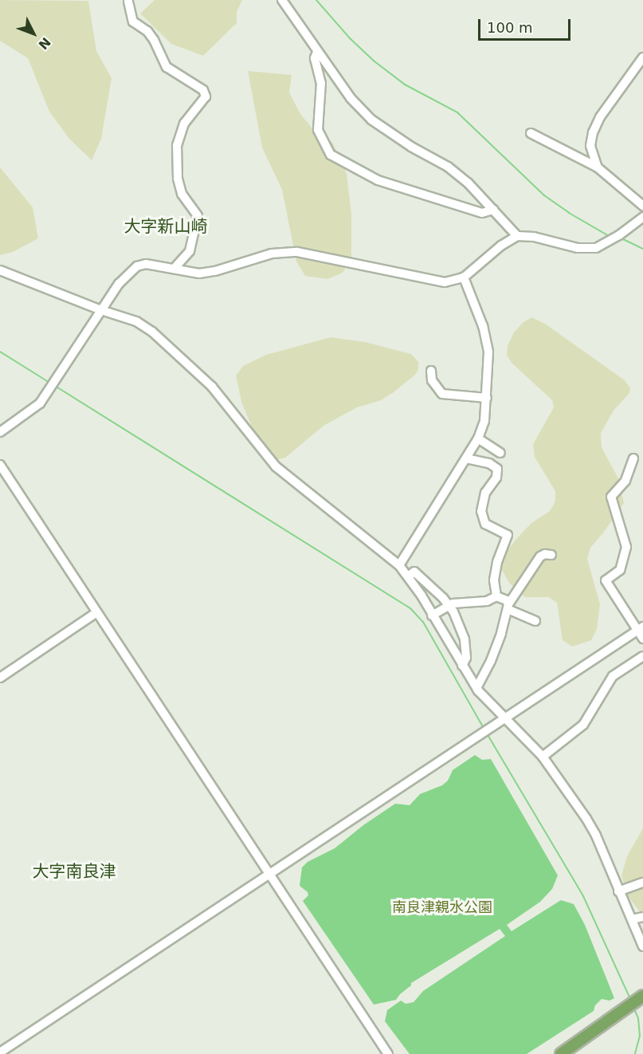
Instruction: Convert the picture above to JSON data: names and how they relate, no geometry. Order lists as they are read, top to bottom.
{
  "districts": ["大字新山崎", "大字南良津"],
  "parks": ["南良津親水公園"],
  "scale_bar": "100 m",
  "north": "bottom right"
}
